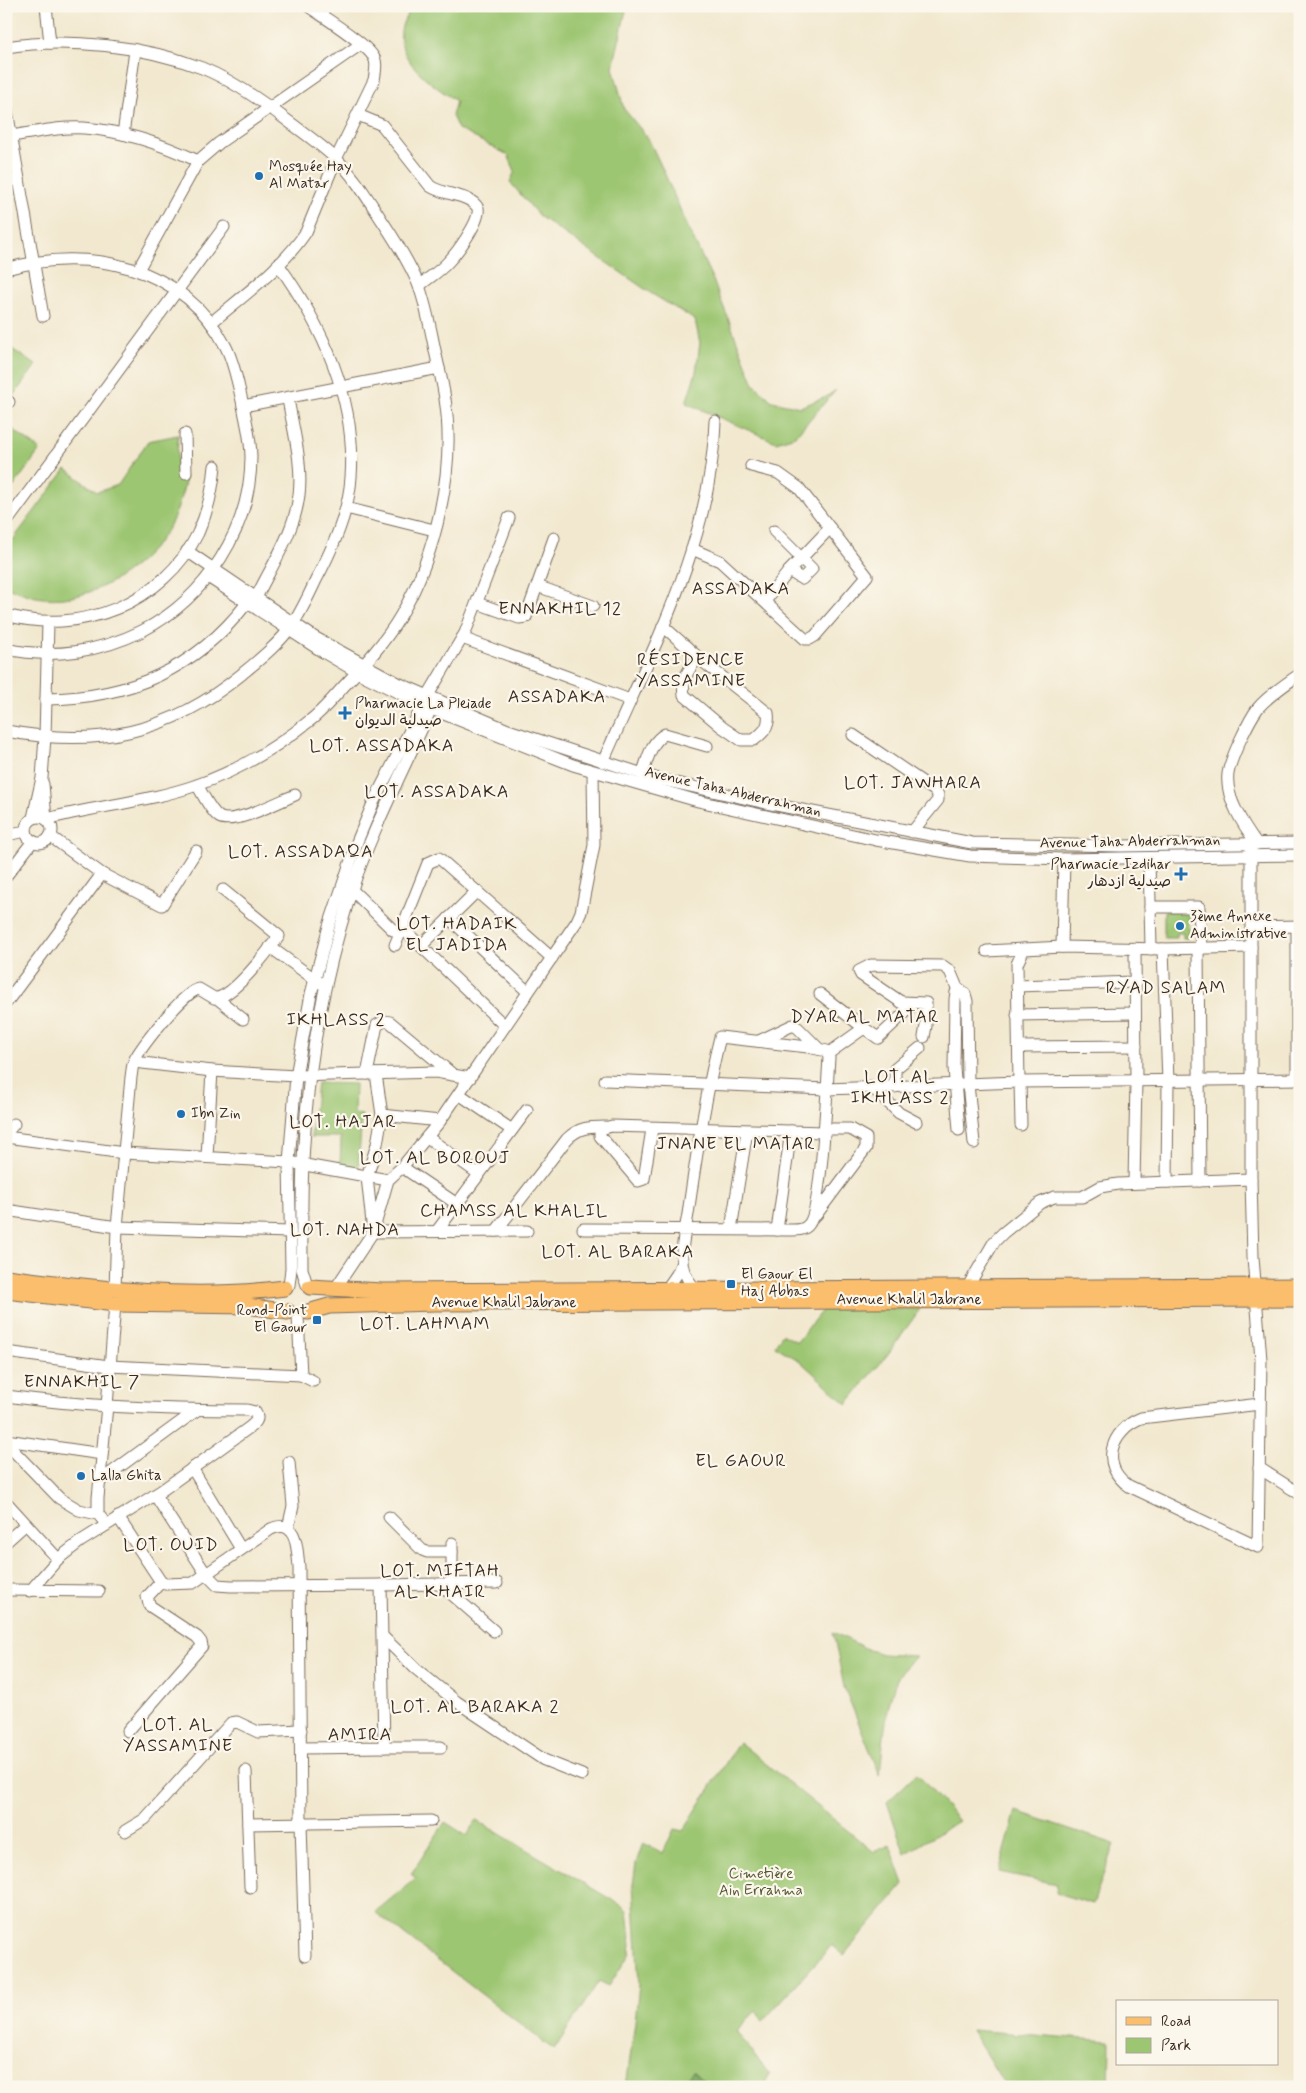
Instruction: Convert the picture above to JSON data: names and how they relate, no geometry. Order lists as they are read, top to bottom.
{
  "streets": {
    "main road": ["Avenue Khalil Jabrane"],
    "street": ["Avenue Taha Abderrahman"]
  },
  "districts": [
    "ASSADAKA",
    "ENNAKHIL 12",
    "RÉSIDENCE YASSAMINE",
    "ASSADAKA",
    "LOT. ASSADAKA",
    "LOT. JAWHARA",
    "LOT. ASSADAKA",
    "LOT. ASSADAQA",
    "LOT. HADAIK EL JADIDA",
    "RYAD SALAM",
    "DYAR AL MATAR",
    "IKHLASS 2",
    "LOT. AL IKHLASS 2",
    "LOT. HAJAR",
    "JNANE EL MATAR",
    "LOT. AL BOROUJ",
    "CHAMSS AL KHALIL",
    "LOT. NAHDA",
    "LOT. AL BARAKA",
    "LOT. LAHMAM",
    "ENNAKHIL 7",
    "EL GAOUR",
    "LOT. OUID",
    "LOT. MIFTAH AL KHAIR",
    "LOT. AL BARAKA 2",
    "LOT. AL YASSAMINE",
    "AMIRA"
  ],
  "parks": ["Cimetière Ain Errahma"],
  "places": {
    "other": [
      "Mosquée Hay Al Matar",
      "3ème Annexe Administrative",
      "Ibn Zin",
      "Lalla Ghita"
    ],
    "health": ["Pharmacie La Pleiade صيدلية الديوان", "Pharmacie Izdihar صيدلية ازدهار"],
    "transit": ["El Gaour El Haj Abbas", "Rond-Point El Gaour"]
  },
  "legend": ["Road", "Park"]
}
